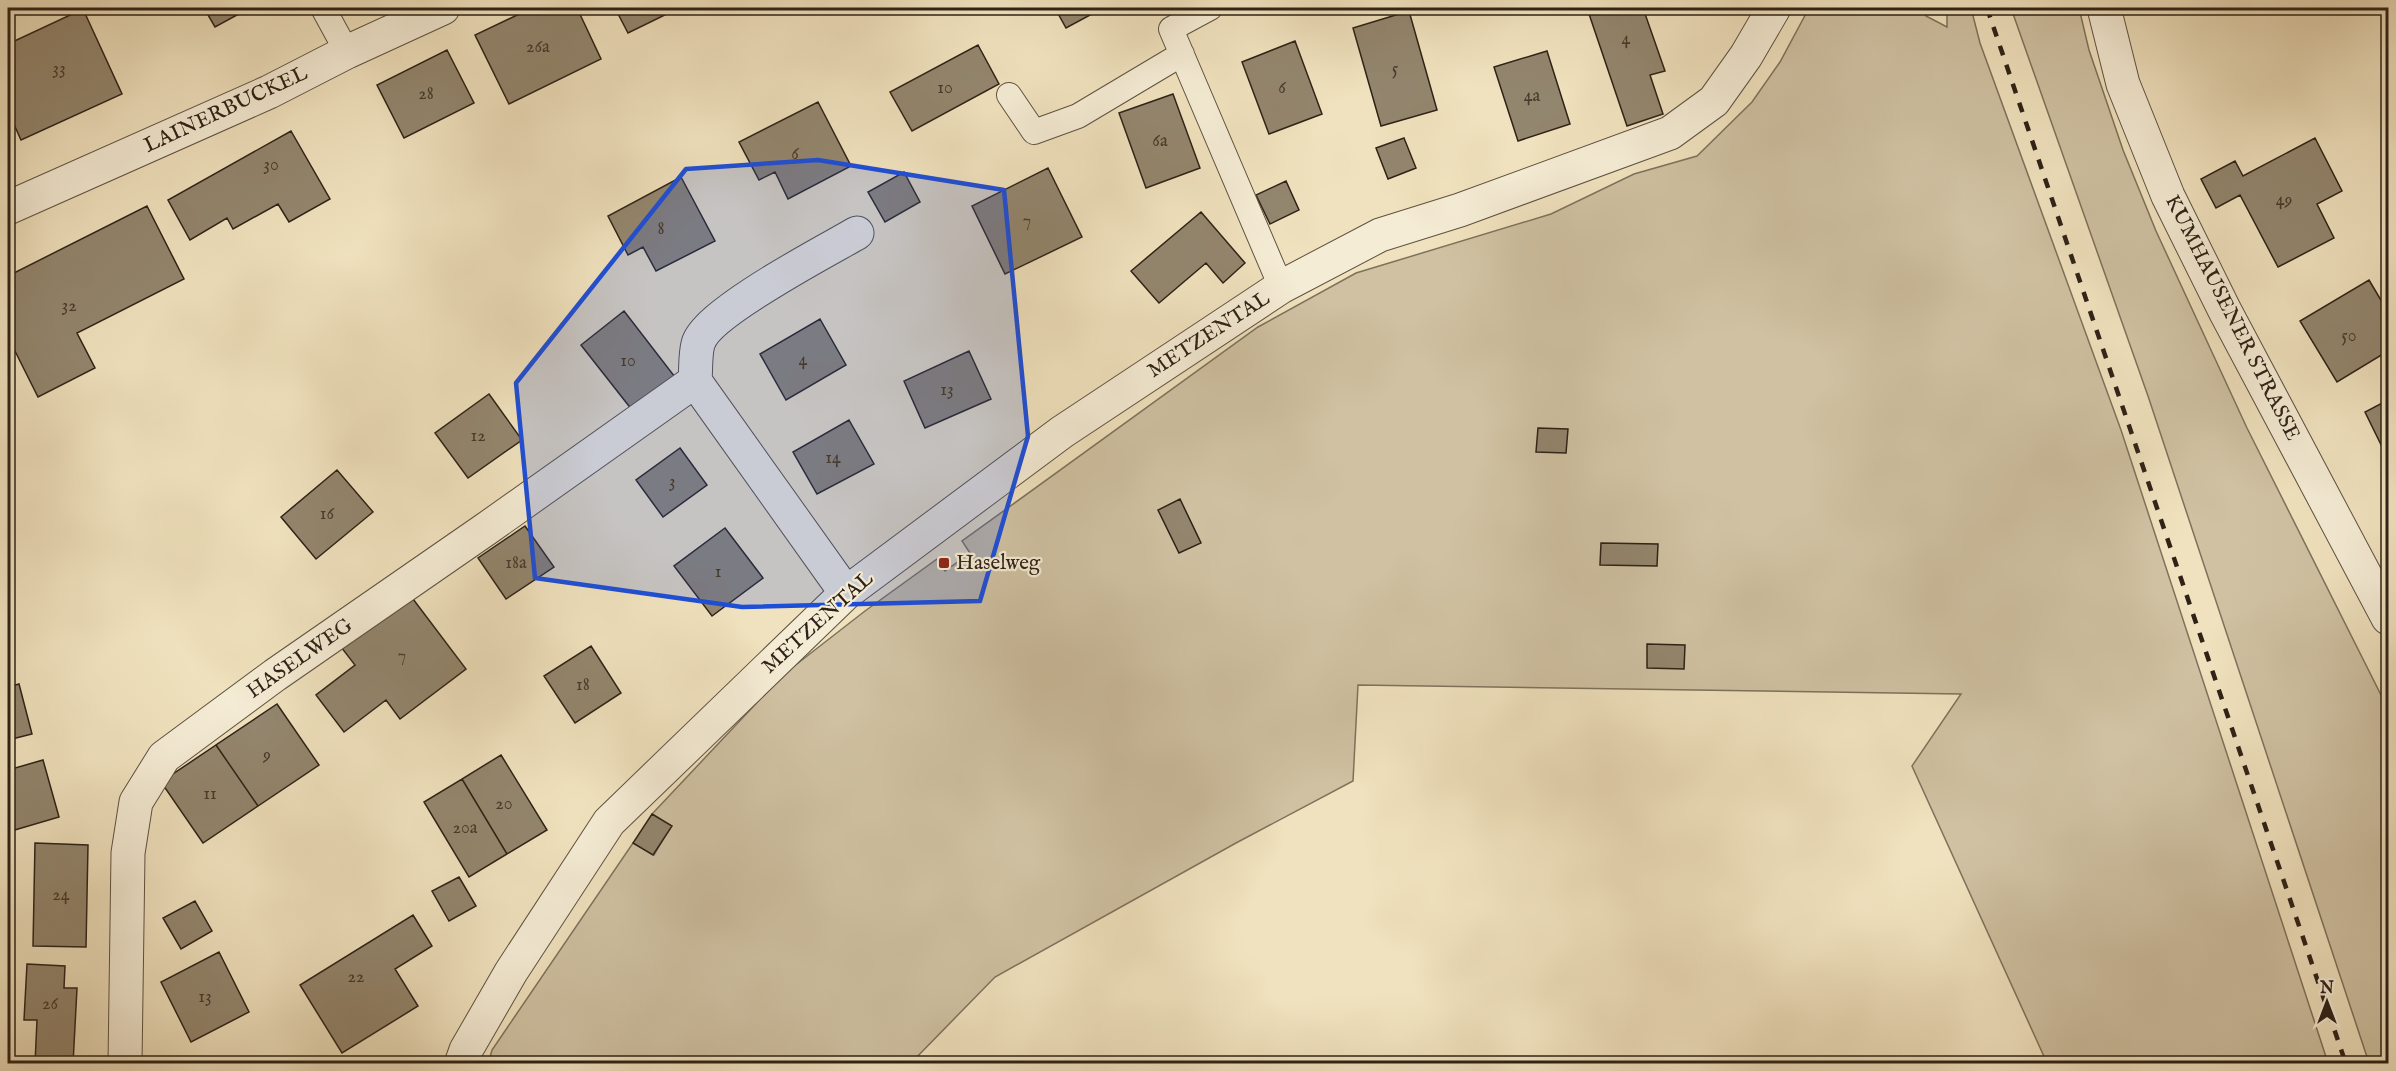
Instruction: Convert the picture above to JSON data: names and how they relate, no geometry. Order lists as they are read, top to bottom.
{
  "streets": {
    "street": [
      "LAINERBUCKEL",
      "KUMHAUSENER STRASSE",
      "METZENTAL",
      "HASELWEG"
    ]
  },
  "places": {
    "transit": ["Haselweg"]
  },
  "house_numbers": [
    "4",
    "26a",
    "33",
    "5",
    "10",
    "6",
    "28",
    "4a",
    "6a",
    "6",
    "30",
    "49",
    "7",
    "8",
    "32",
    "50",
    "4",
    "10",
    "13",
    "12",
    "14",
    "3",
    "16",
    "18a",
    "1",
    "7",
    "18",
    "9",
    "11",
    "20",
    "20a",
    "24",
    "22",
    "13",
    "26"
  ],
  "north": "top"
}
